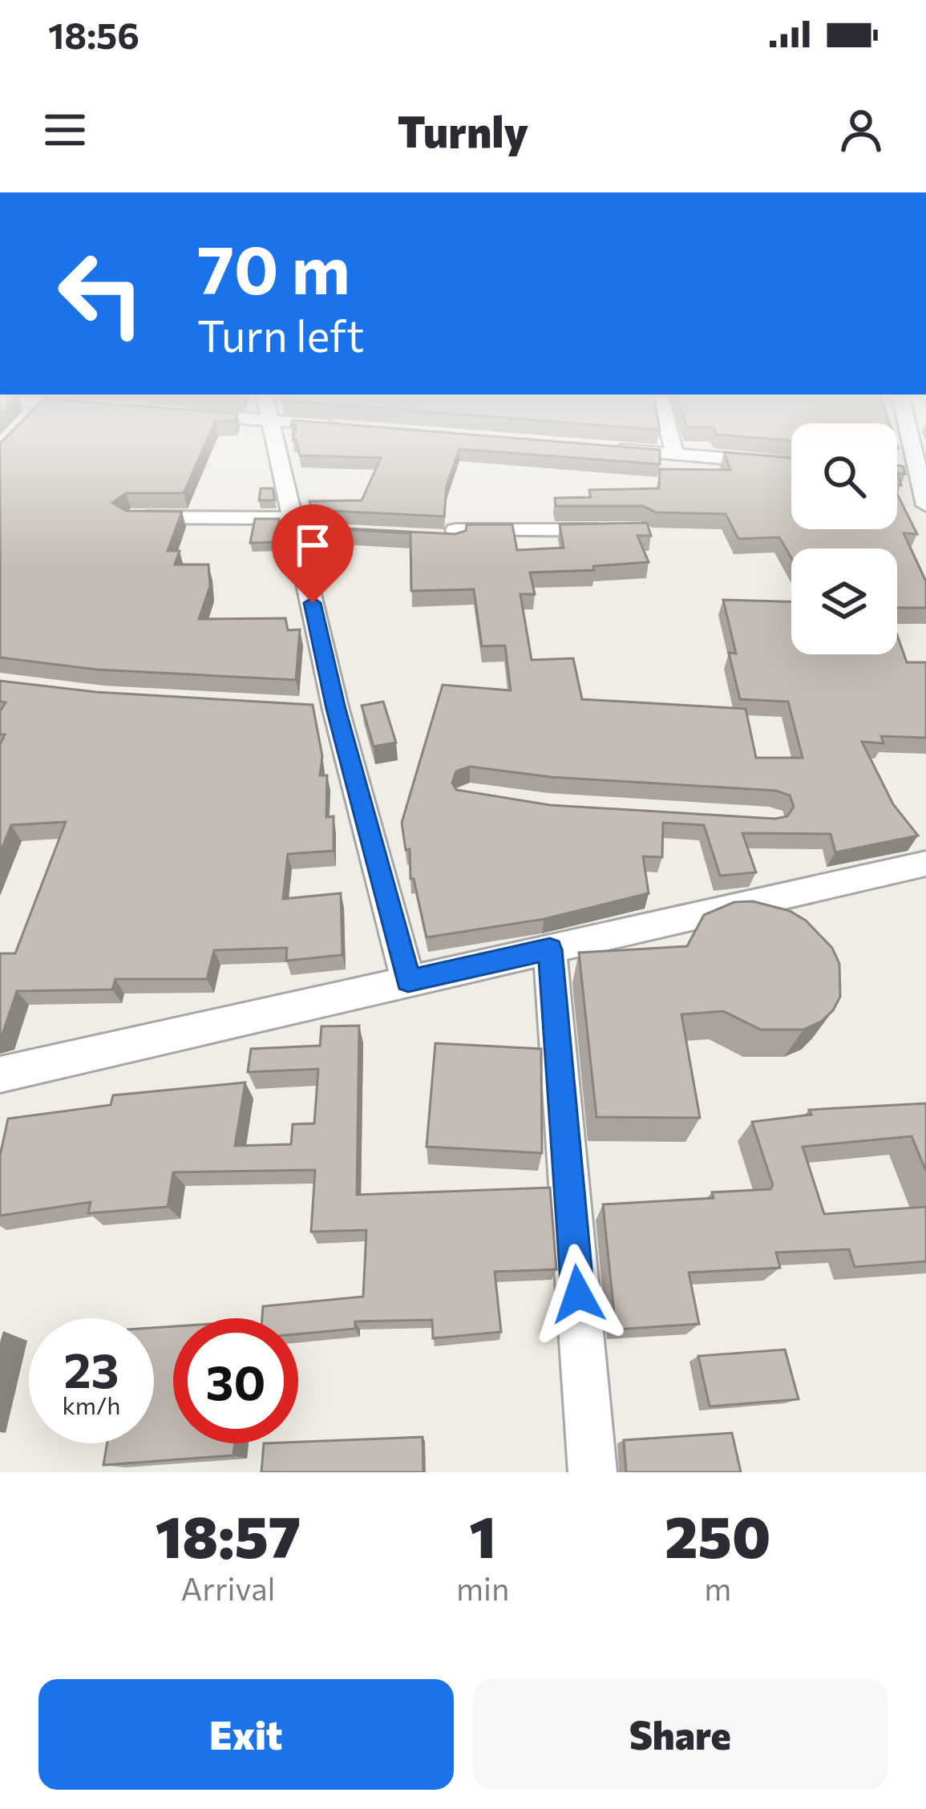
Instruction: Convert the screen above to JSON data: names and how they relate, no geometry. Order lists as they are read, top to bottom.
{
  "page": {
    "status": "18:56",
    "header": "Turnly",
    "turn": ["70 m", "Turn left"],
    "speed": "23 km/h",
    "limit": "30",
    "eta": [
      "18:57",
      "Arrival",
      "1",
      "min",
      "250",
      "m"
    ],
    "buttons": ["Exit", "Share"]
  }
}
